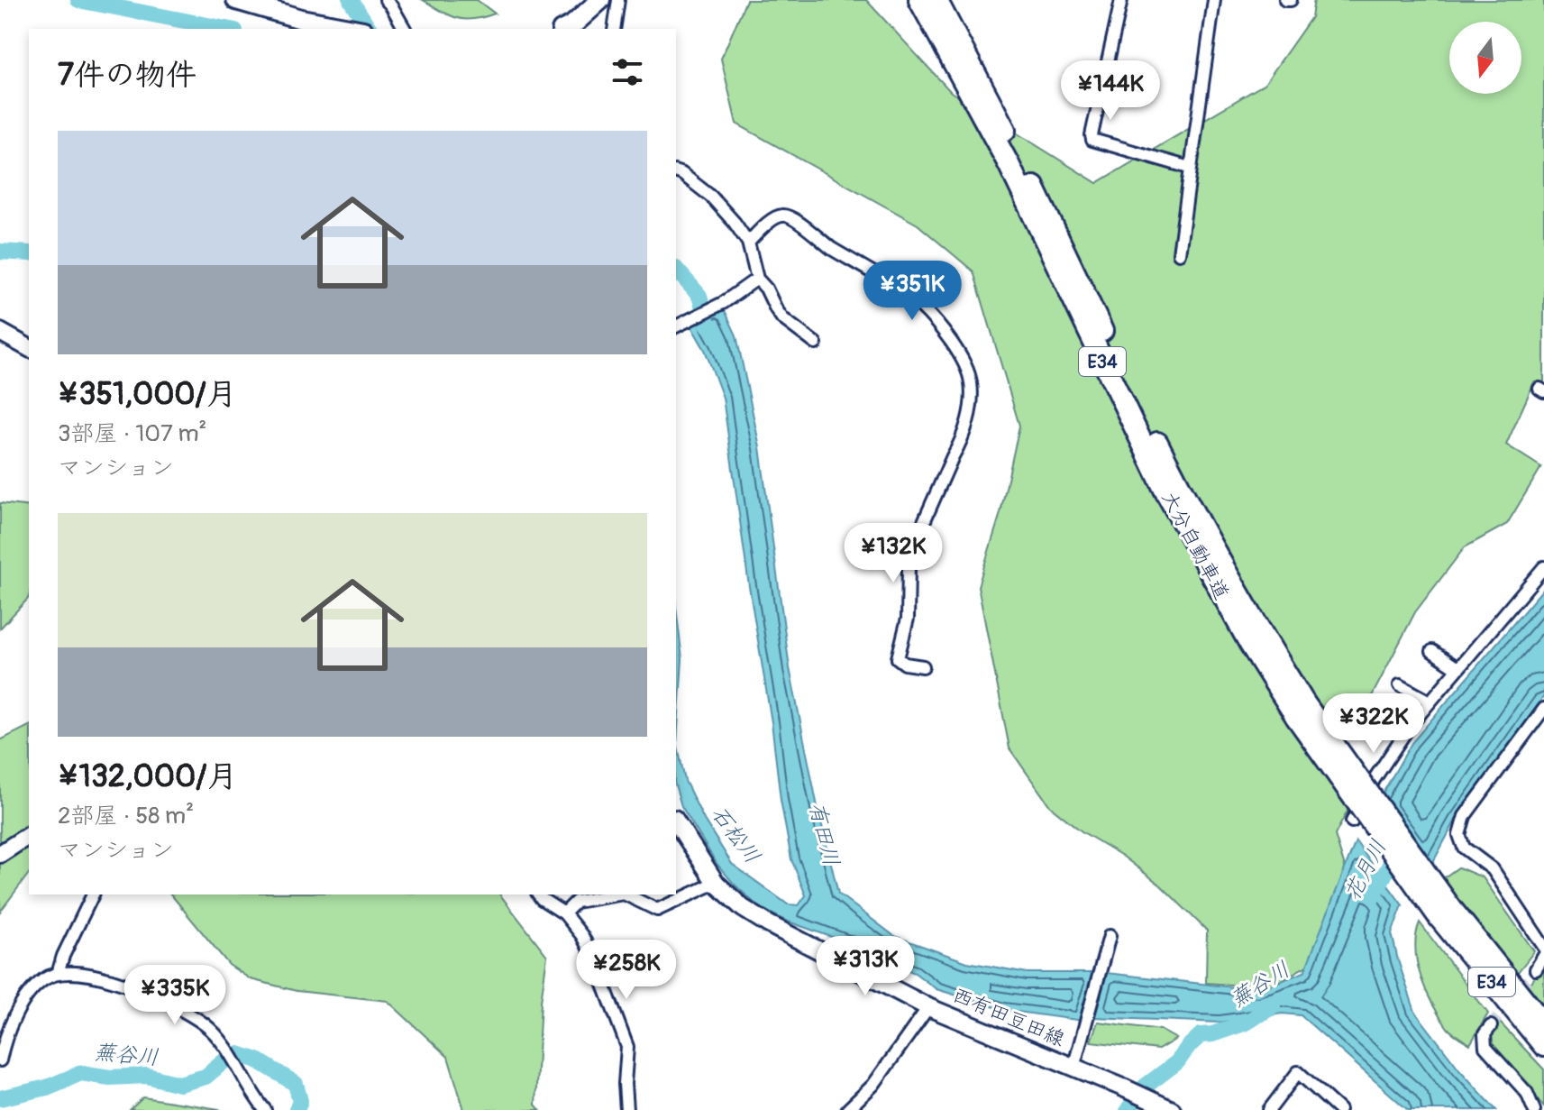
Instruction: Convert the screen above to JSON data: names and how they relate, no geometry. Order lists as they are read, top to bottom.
{
  "streets": {
    "highway": ["E34", "大分自動車道"],
    "main road": ["西有田豆田線"]
  },
  "water": [
    "有田川",
    "石松川",
    "花月川",
    "蕪谷川"
  ],
  "north": "bottom",
  "page": {
    "heading": "7件の物件",
    "price": [
      "¥144K",
      "¥351K",
      "¥132K",
      "¥322K",
      "¥313K",
      "¥258K",
      "¥335K"
    ],
    "list": [
      {
        "name": "¥351,000/月",
        "note": "3部屋 · 107 m² · マンション"
      },
      {
        "name": "¥132,000/月",
        "note": "2部屋 · 58 m² · マンション"
      }
    ]
  }
}
